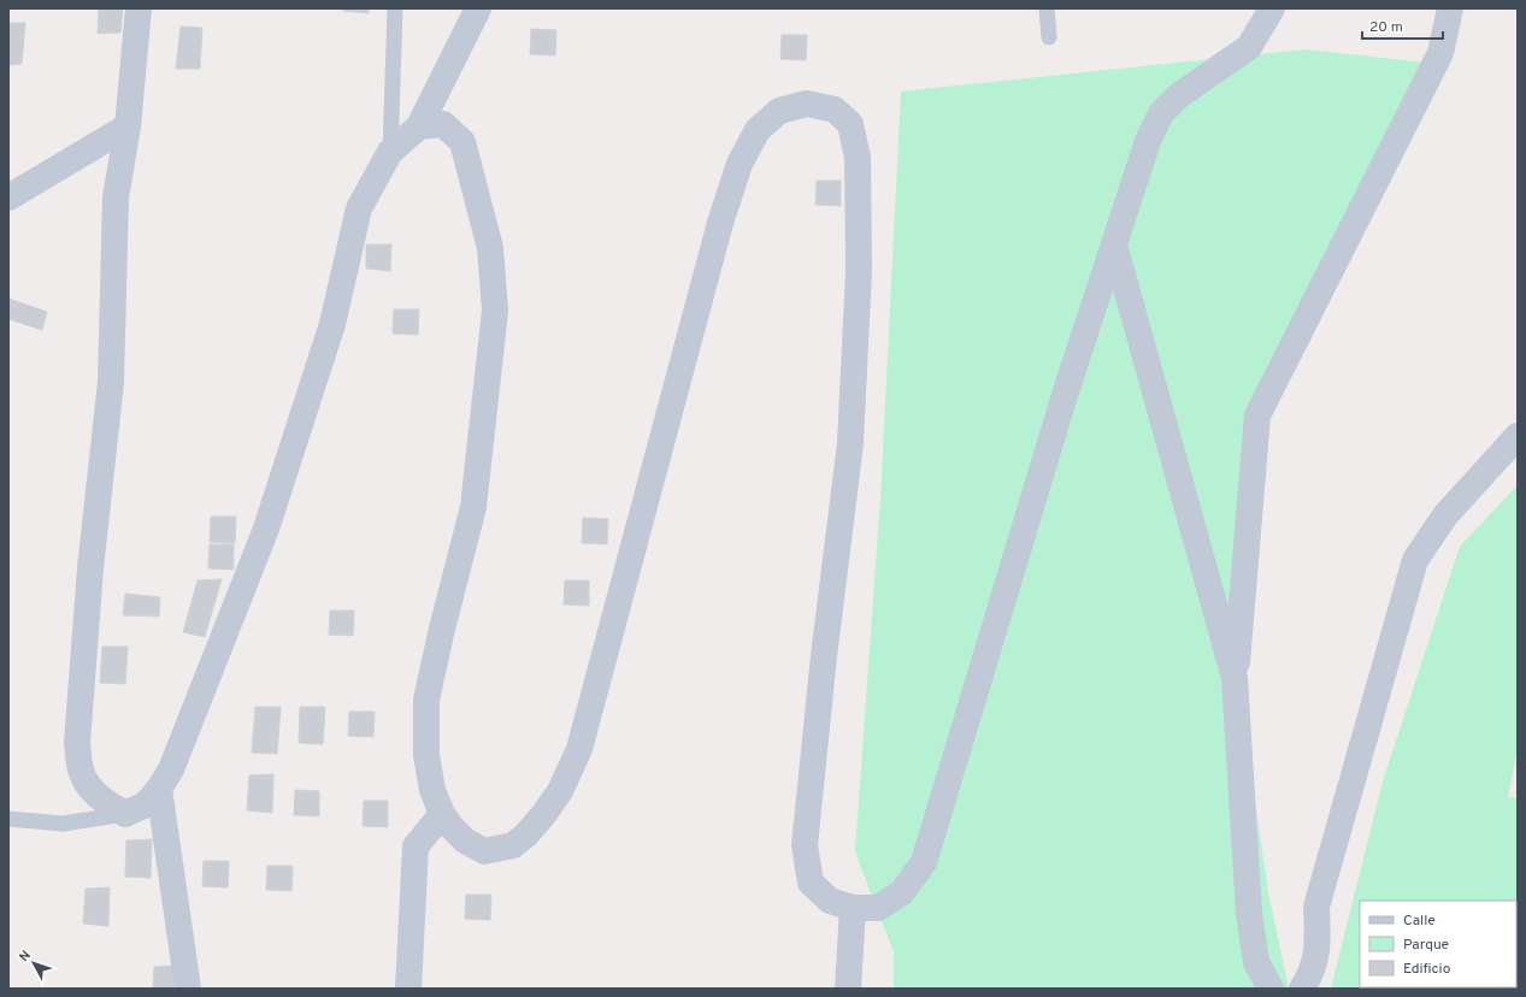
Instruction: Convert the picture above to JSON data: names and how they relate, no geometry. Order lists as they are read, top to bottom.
{
  "legend": ["Calle", "Parque", "Edificio"],
  "scale_bar": "20 m",
  "north": "top left"
}
